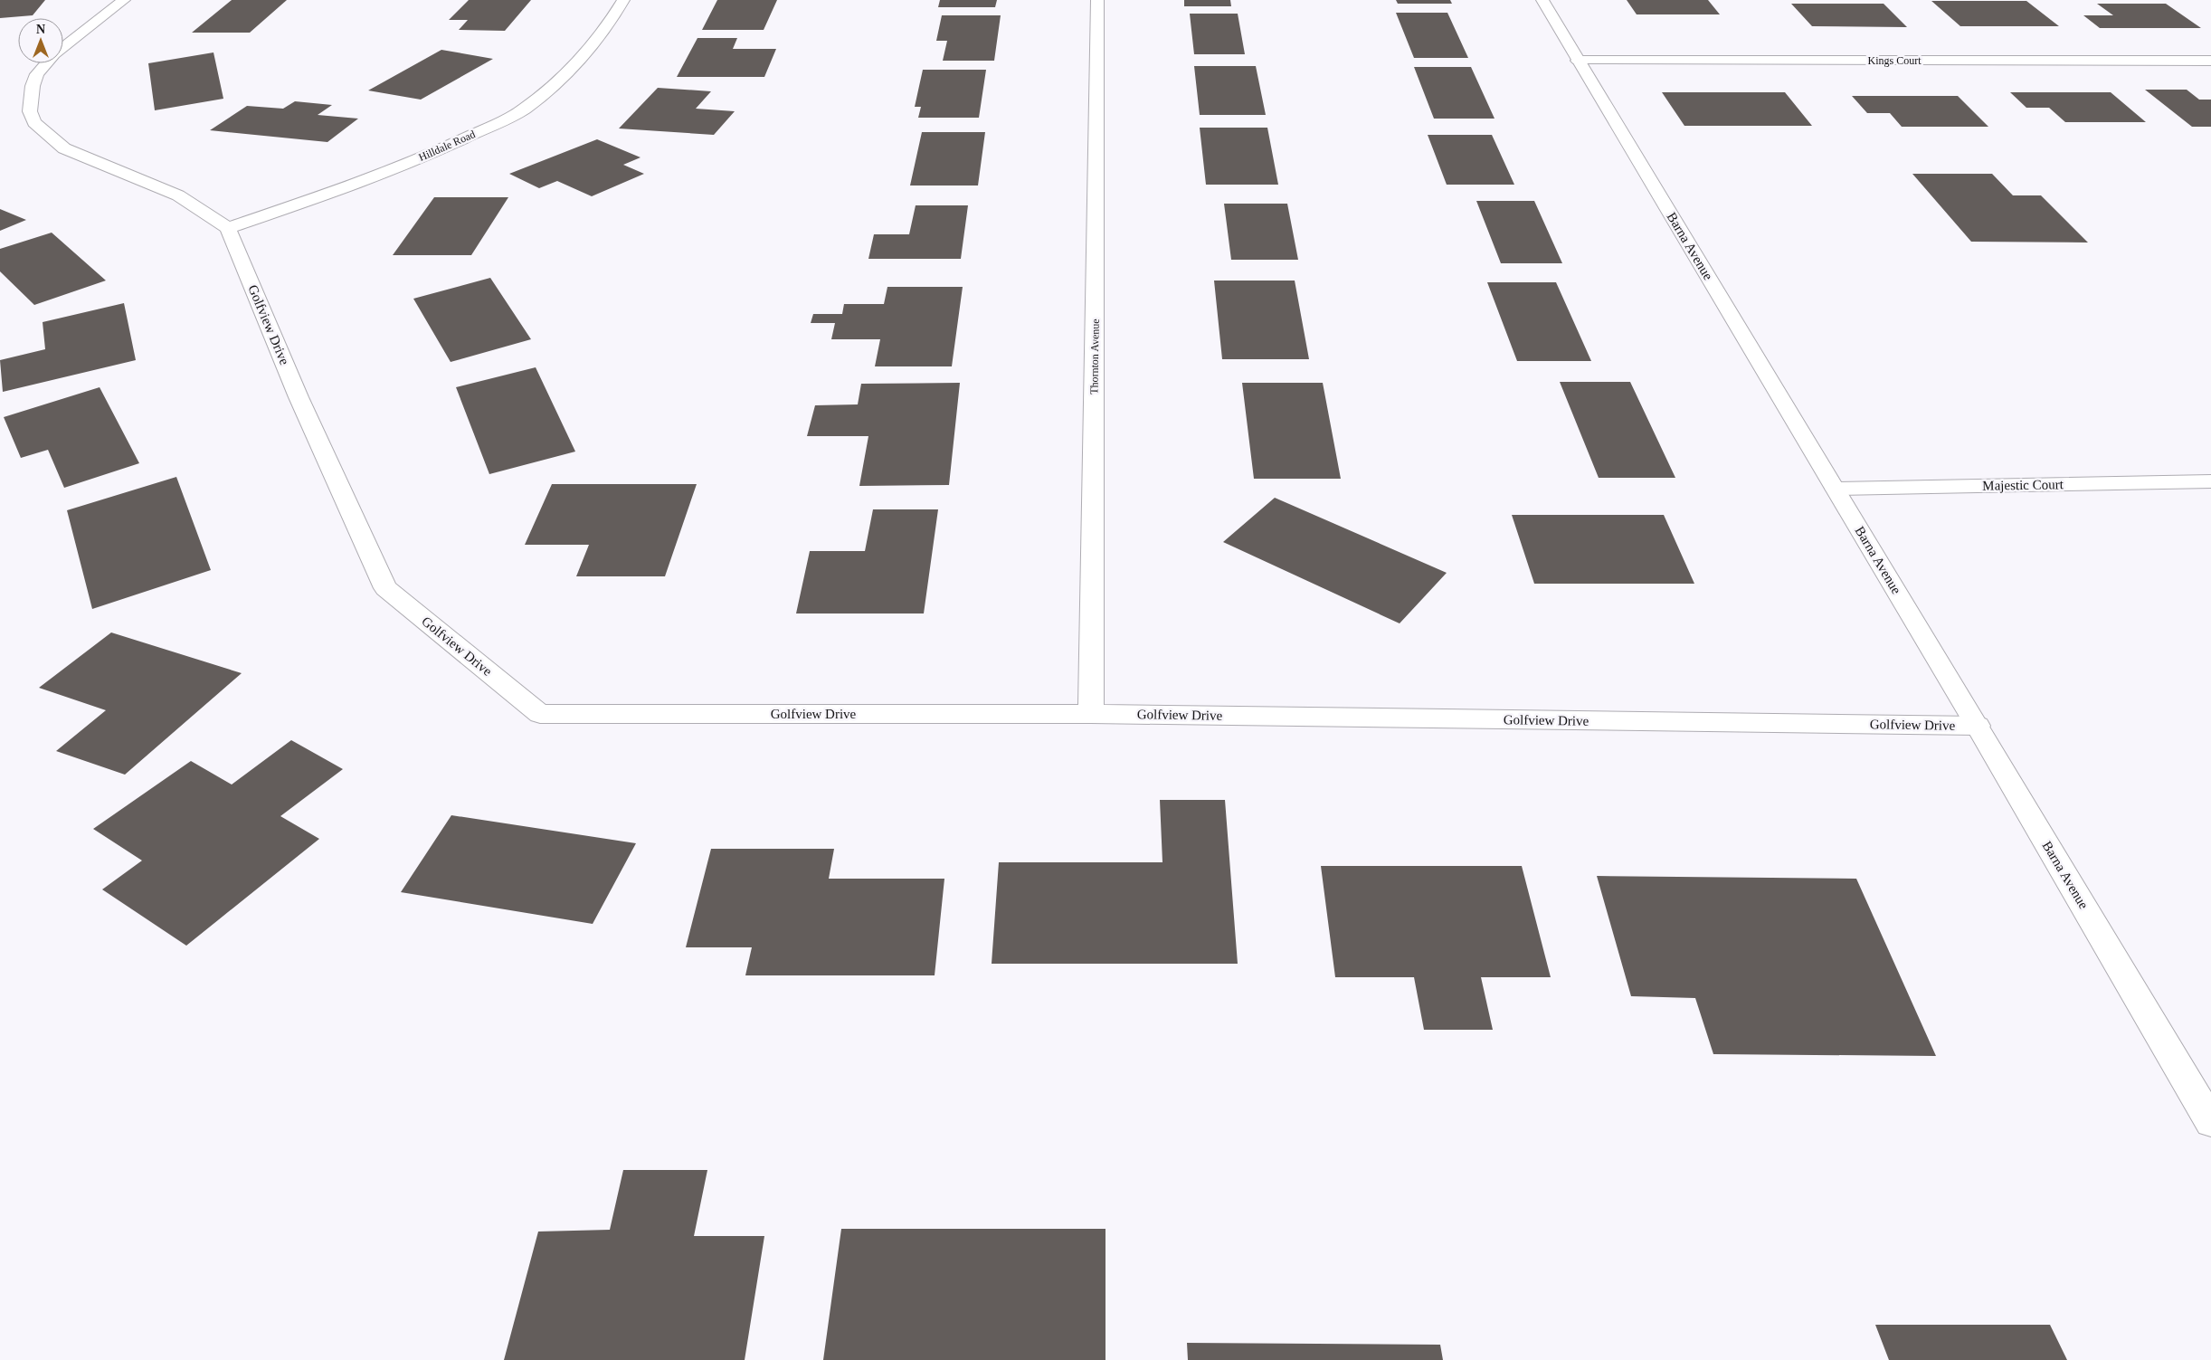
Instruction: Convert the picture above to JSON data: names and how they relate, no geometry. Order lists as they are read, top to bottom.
{
  "streets": {
    "street": [
      "Kings Court",
      "Hilldale Road",
      "Barna Avenue",
      "Golfview Drive",
      "Thornton Avenue",
      "Majestic Court"
    ]
  },
  "crossings": [
    ["Kings Court", "Barna Avenue"],
    ["Hilldale Road", "Golfview Drive"],
    ["Barna Avenue", "Golfview Drive"],
    ["Barna Avenue", "Majestic Court"],
    ["Golfview Drive", "Thornton Avenue"]
  ],
  "north": "top"
}
